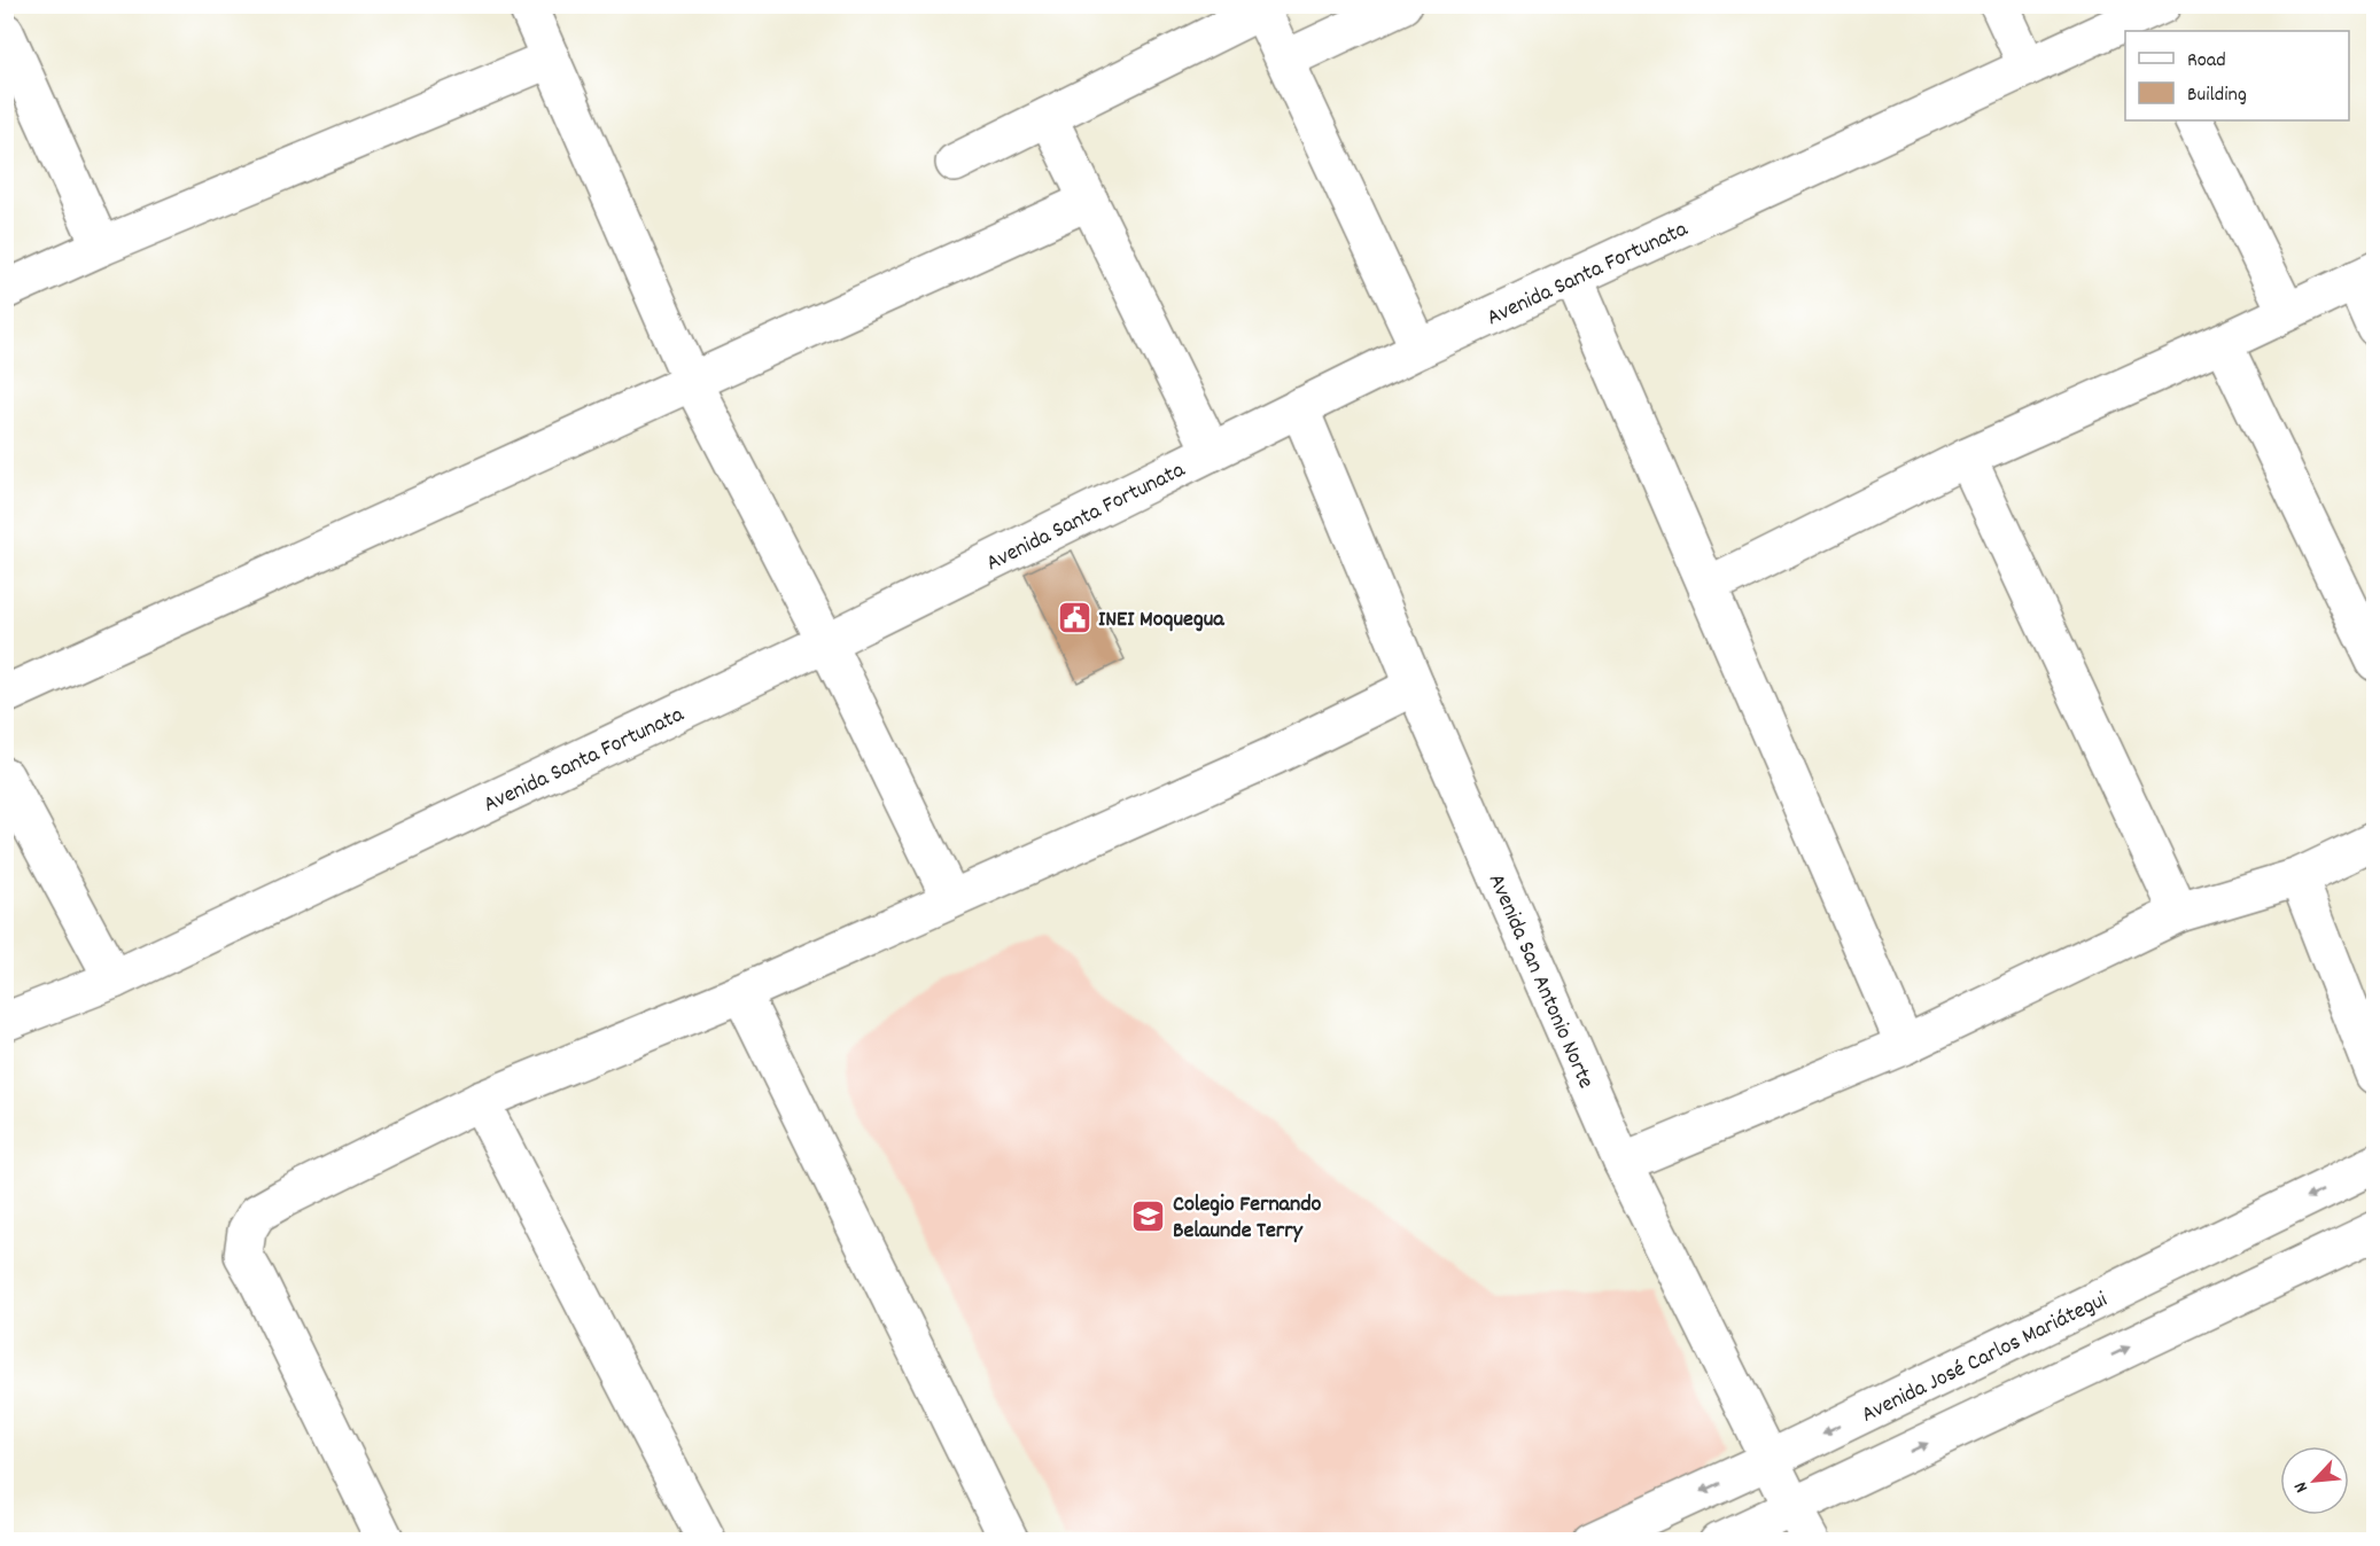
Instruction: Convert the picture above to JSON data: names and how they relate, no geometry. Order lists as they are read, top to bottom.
{
  "streets": {
    "street": ["Avenida Santa Fortunata", "Avenida San Antonio Norte", "Avenida José Carlos Mariátegui"]
  },
  "crossings": [
    ["Avenida Santa Fortunata", "Avenida San Antonio Norte"],
    ["Avenida San Antonio Norte", "Avenida José Carlos Mariátegui"]
  ],
  "places": {
    "public building": ["INEI Moquegua"],
    "school or university": ["Colegio Fernando Belaunde Terry"]
  },
  "legend": ["Road", "Building"],
  "north": "bottom left"
}
